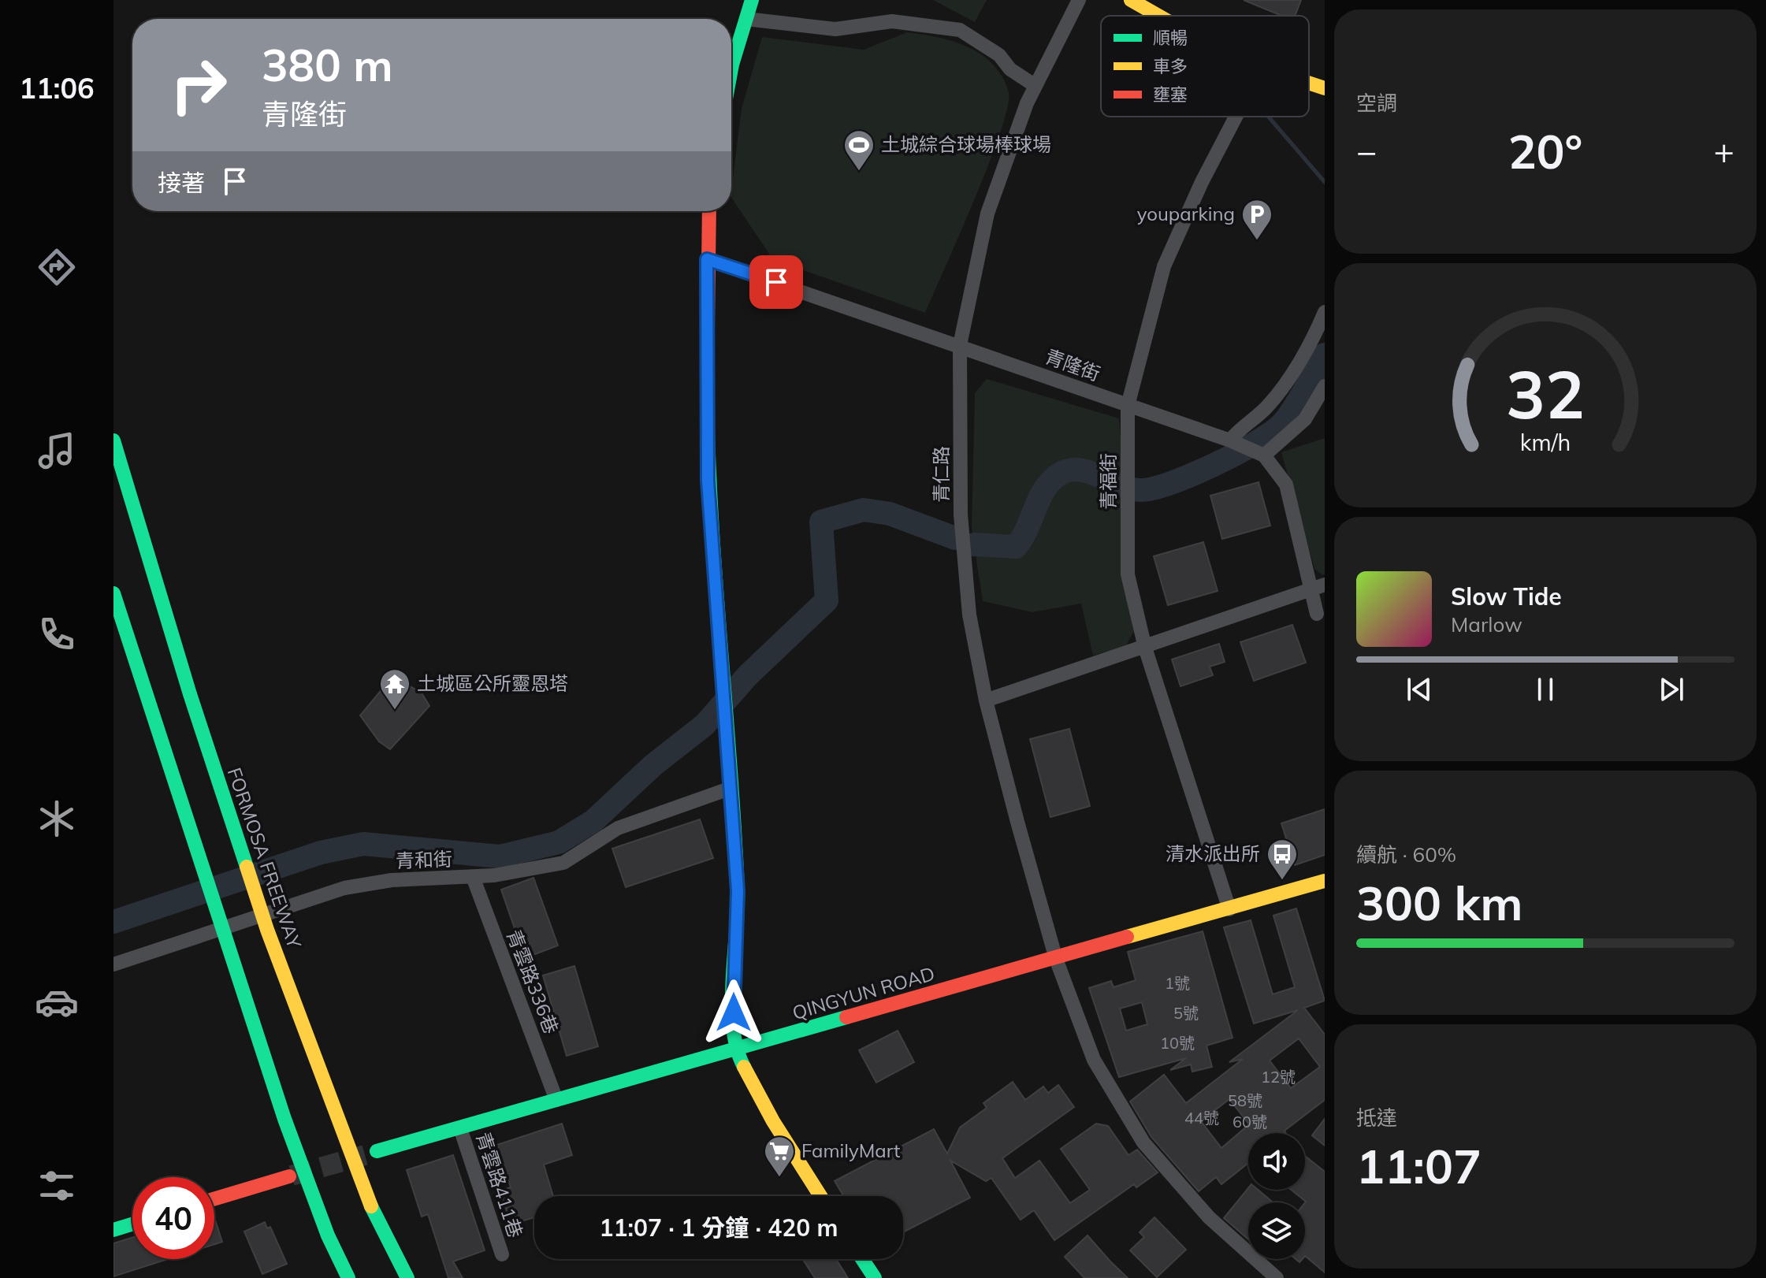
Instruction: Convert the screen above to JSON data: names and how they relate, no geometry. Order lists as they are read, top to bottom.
{
  "streets": {
    "main road": ["FORMOSA FREEWAY", "QINGYUN ROAD"],
    "street": [
      "青隆街",
      "青仁路",
      "青福街",
      "青和街",
      "青雲路336巷",
      "青雲路411巷"
    ]
  },
  "crossings": [
    ["青隆街", "青仁路"],
    ["青隆街", "青福街"],
    ["青仁路", "QINGYUN ROAD"],
    ["青福街", "QINGYUN ROAD"],
    ["青和街", "青雲路336巷"],
    ["青雲路336巷", "QINGYUN ROAD"],
    ["QINGYUN ROAD", "青雲路411巷"]
  ],
  "places": {
    "sports": ["土城綜合球場棒球場"],
    "parking": ["youparking"],
    "temple": ["土城區公所靈恩塔"],
    "bus stop": ["清水派出所"],
    "supermarket": ["FamilyMart"]
  },
  "house_numbers": [
    "1號",
    "5號",
    "10號",
    "12號",
    "58號",
    "44號",
    "60號"
  ],
  "legend": ["順暢", "車多", "壅塞"],
  "page": {
    "tabs": "11:06",
    "tile": [
      "空調",
      ["續航 · 60%", "300 km"],
      ["抵達", "11:07"]
    ],
    "turn": ["380 m", "青隆街"],
    "heat": ["−", "20°", "+"],
    "then": "接著",
    "song": ["Slow Tide", "Marlow"],
    "limit": "40",
    "trip": "11:07 · 1 分鐘 · 420 m",
    "gauge": ["32", "km/h"]
  }
}
